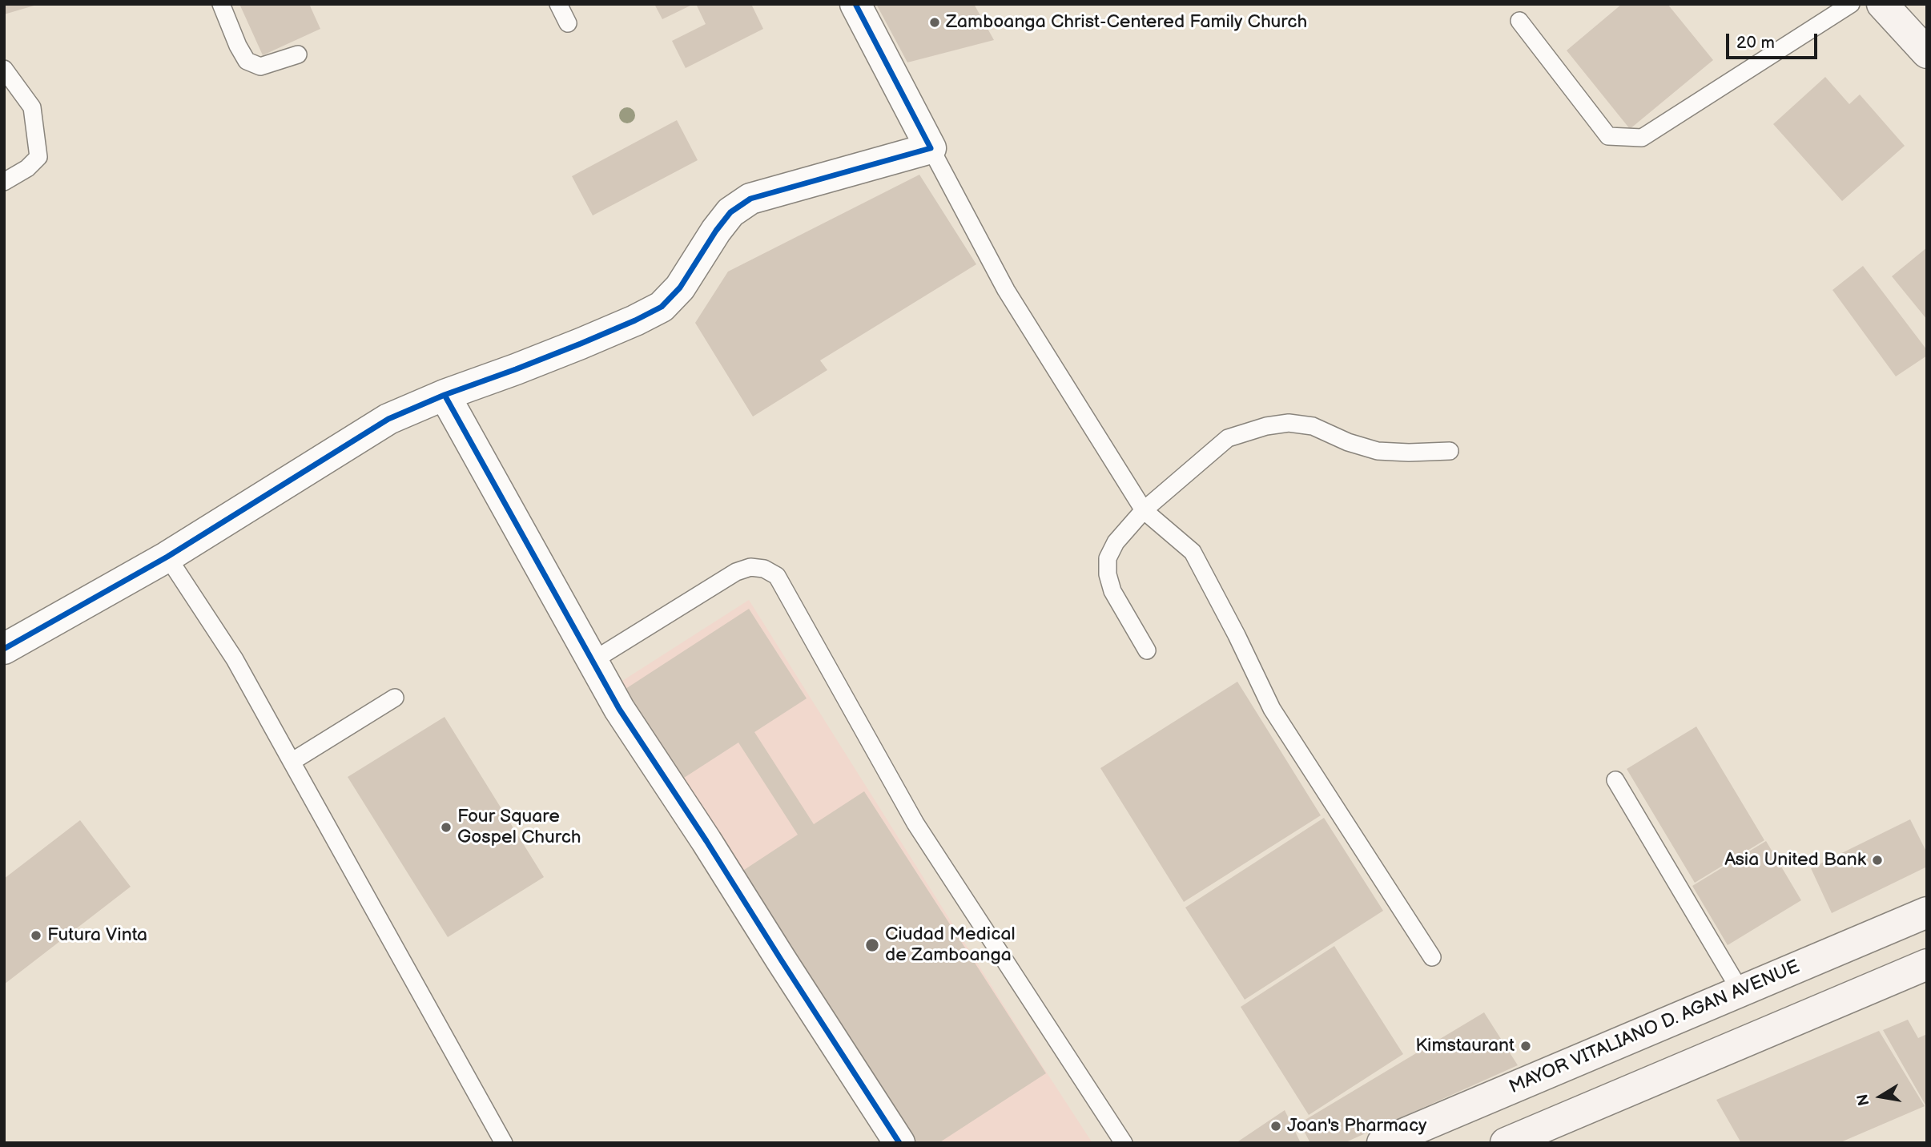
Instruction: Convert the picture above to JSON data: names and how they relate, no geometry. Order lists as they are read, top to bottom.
{
  "streets": {
    "main road": ["MAYOR VITALIANO D. AGAN AVENUE"]
  },
  "places": [
    "Zamboanga Christ-Centered Family Church",
    "Four Square Gospel Church",
    "Asia United Bank",
    "Futura Vinta",
    "Ciudad Medical de Zamboanga",
    "Kimstaurant",
    "Joan's Pharmacy"
  ],
  "scale_bar": "20 m",
  "north": "left"
}
